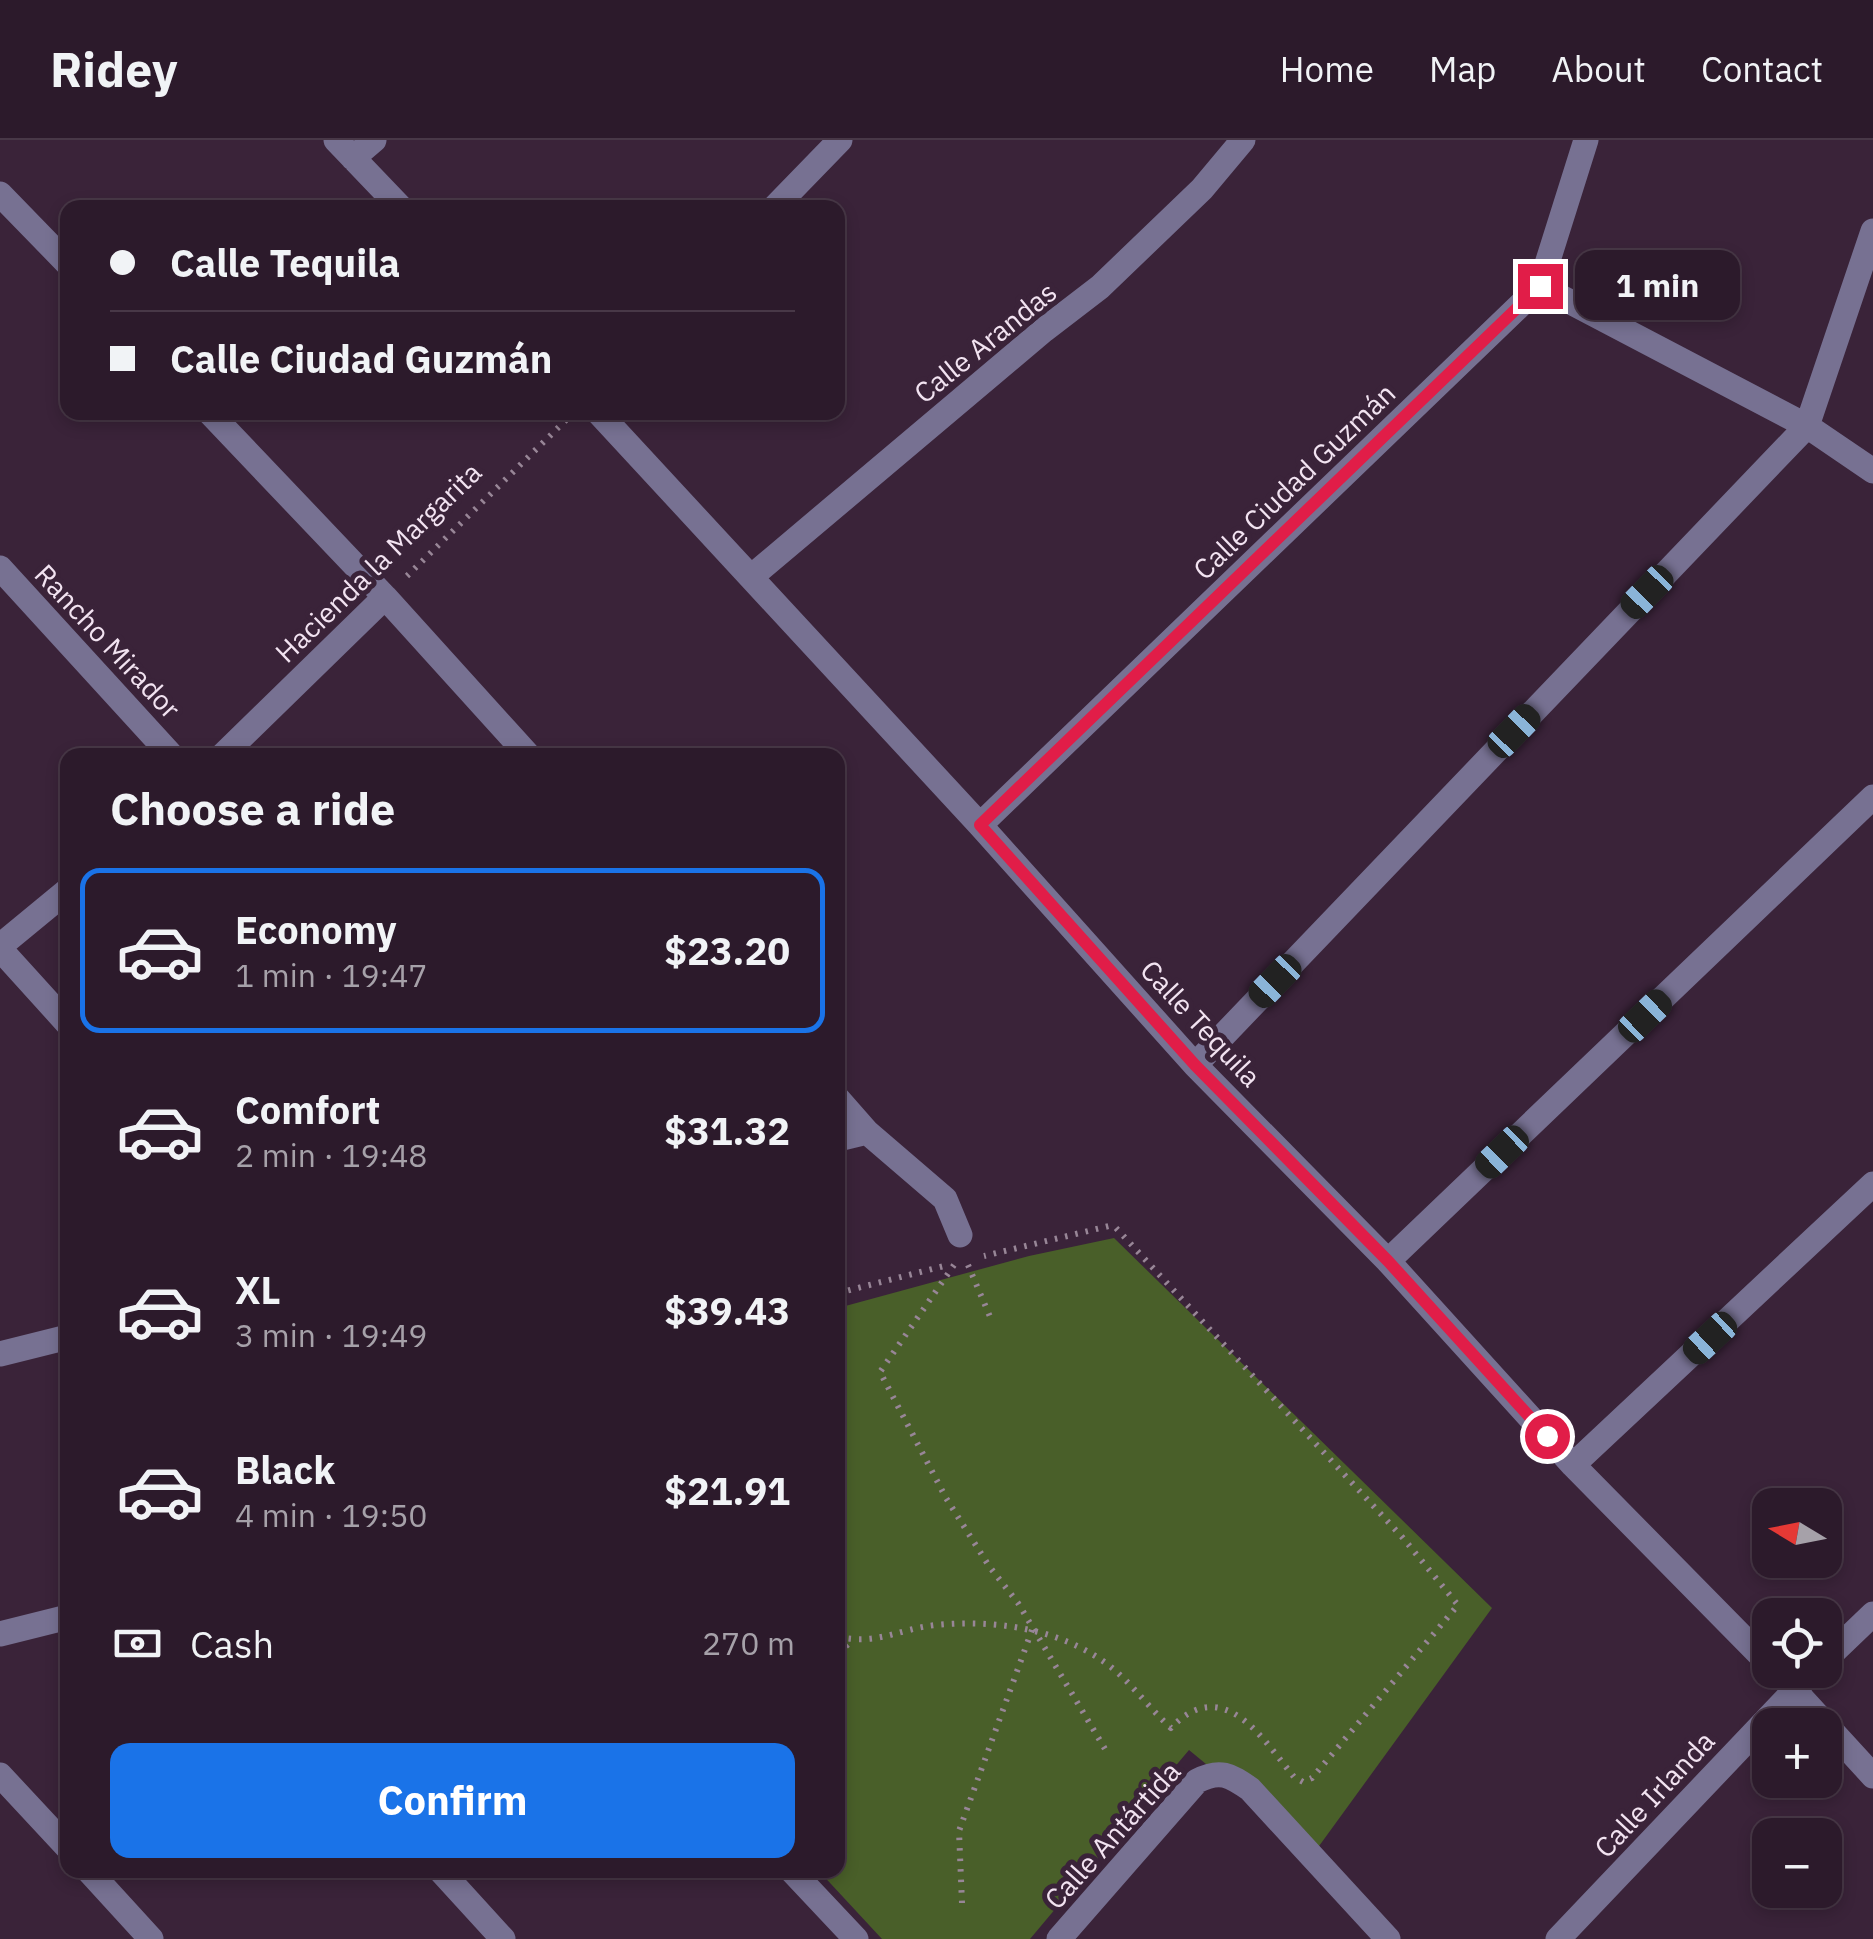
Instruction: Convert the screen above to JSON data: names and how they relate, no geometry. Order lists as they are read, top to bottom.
{
  "streets": {
    "street": [
      "Calle Arandas",
      "Calle Ciudad Guzmán",
      "Hacienda la Margarita",
      "Rancho Mirador",
      "Calle Tequila",
      "Calle Irlanda",
      "Calle Antártida"
    ]
  },
  "crossings": [
    ["Calle Arandas", "Calle Tequila"],
    ["Calle Ciudad Guzmán", "Calle Tequila"],
    ["Calle Tequila", "Calle Irlanda"]
  ],
  "north": "left",
  "page": {
    "header": "Ridey",
    "nav": [
      "Home",
      "Map",
      "About",
      "Contact"
    ],
    "banner": ["Calle Tequila", "Calle Ciudad Guzmán"],
    "bubble": "1 min",
    "heading": "Choose a ride",
    "list": [
      {
        "name": "Economy",
        "note": "1 min · 19:47",
        "value": "$23.20"
      },
      {
        "name": "Comfort",
        "note": "2 min · 19:48",
        "value": "$31.32"
      },
      {
        "name": "XL",
        "note": "3 min · 19:49",
        "value": "$39.43"
      },
      {
        "name": "Black",
        "note": "4 min · 19:50",
        "value": "$21.91"
      }
    ],
    "map_buttons": ["+", "−"],
    "pay": ["Cash", "270 m"],
    "buttons": "Confirm"
  }
}
